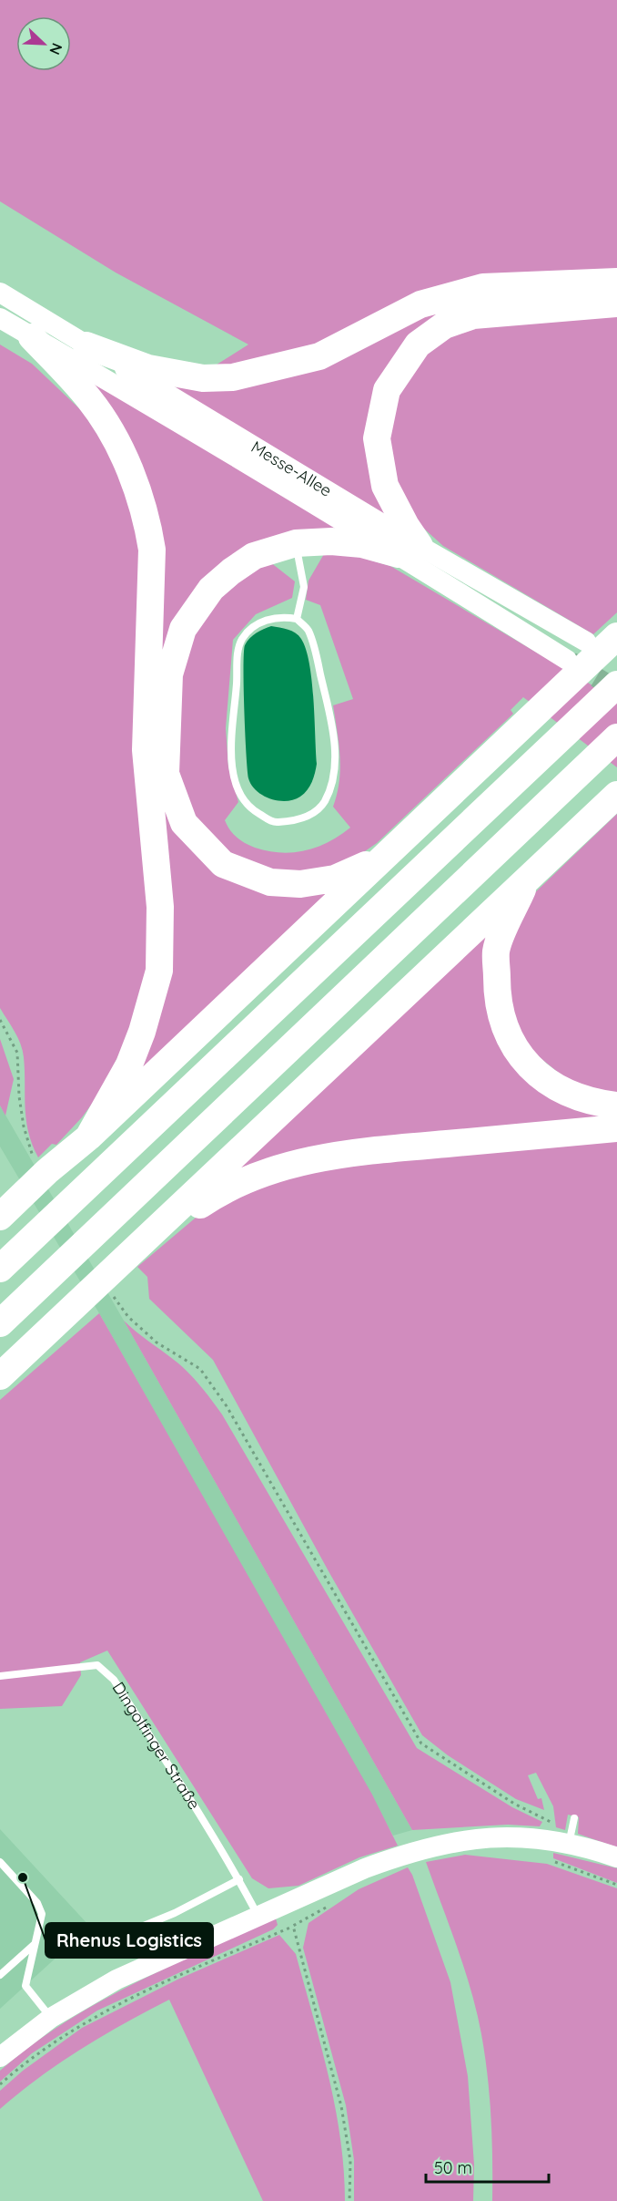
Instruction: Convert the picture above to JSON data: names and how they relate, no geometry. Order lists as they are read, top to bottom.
{
  "streets": {
    "main road": ["Messe-Allee"],
    "lane": ["Dingolfinger Straße"]
  },
  "places": ["Rhenus Logistics"],
  "scale_bar": "50 m",
  "north": "bottom right"
}
